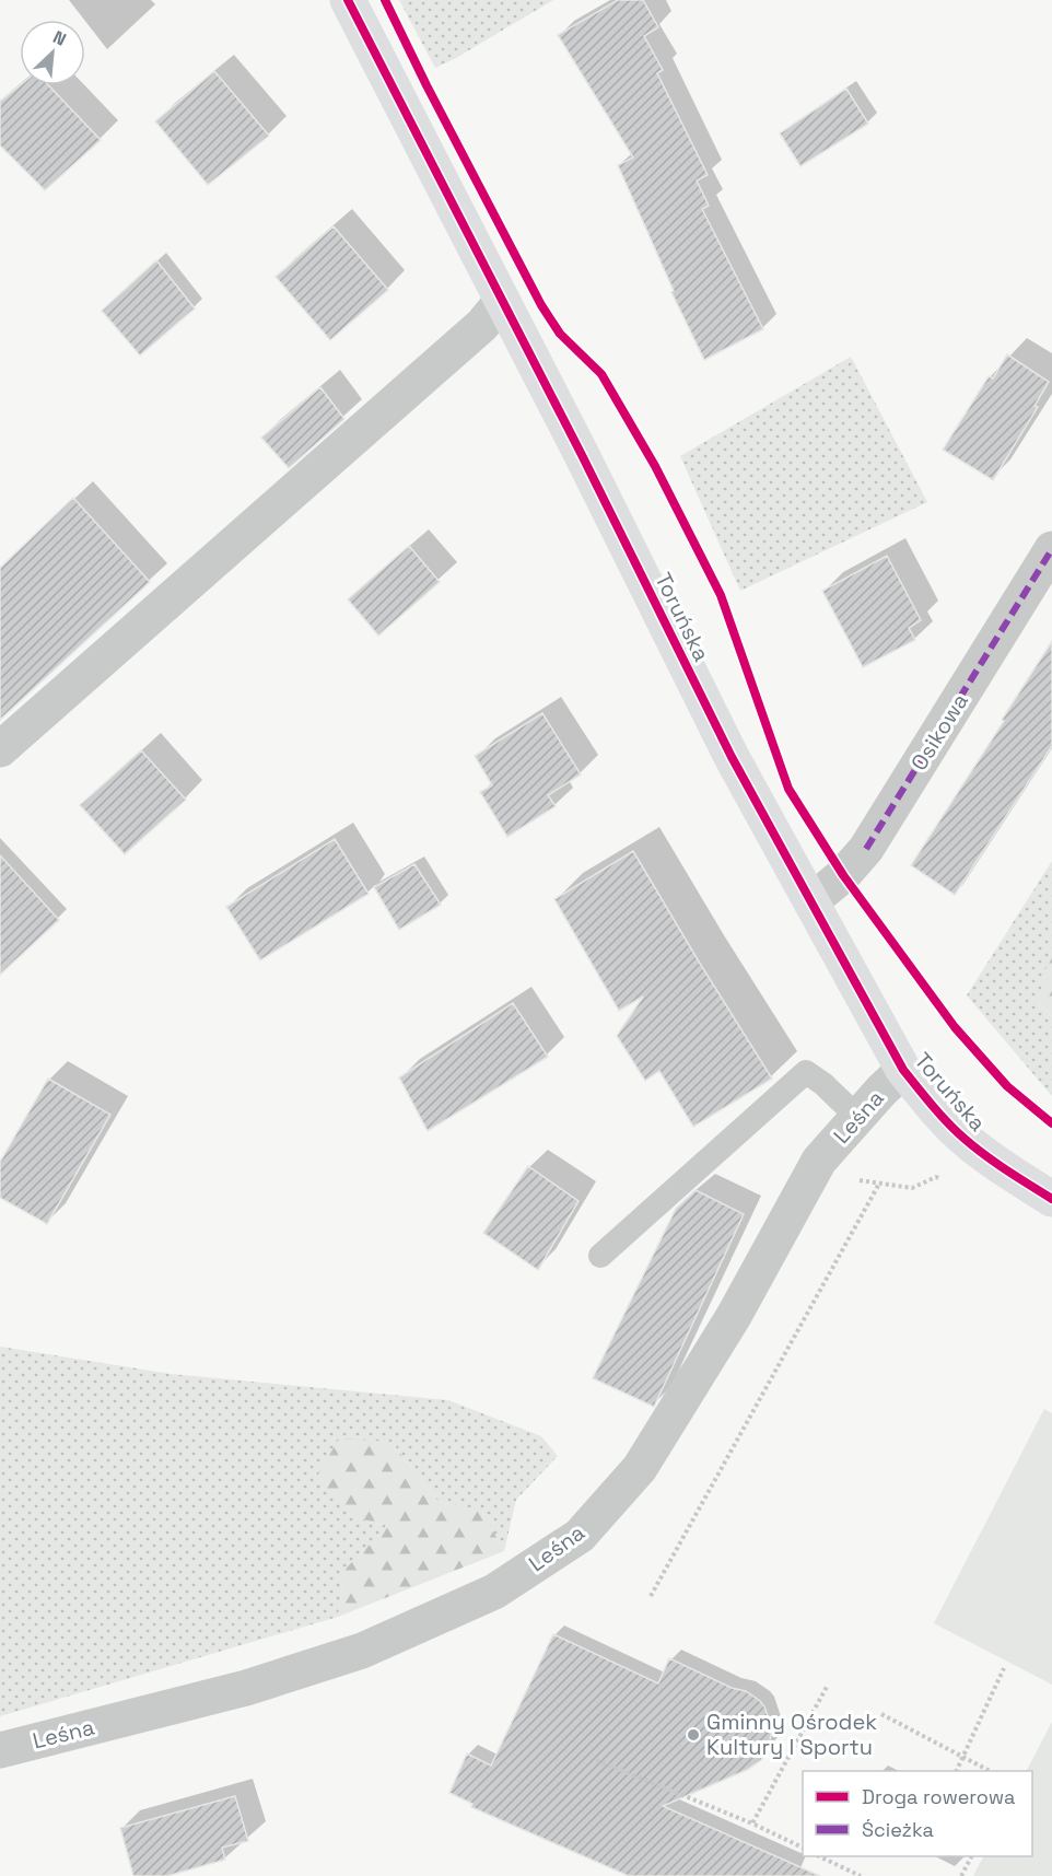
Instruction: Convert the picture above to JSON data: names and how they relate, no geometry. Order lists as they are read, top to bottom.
{
  "streets": {
    "main road": ["Toruńska"],
    "street": ["Osikowa", "Leśna"]
  },
  "crossings": [
    ["Toruńska", "Osikowa"],
    ["Toruńska", "Leśna"]
  ],
  "places": ["Gminny Ośrodek Kultury I Sportu"],
  "legend": ["Droga rowerowa", "Ścieżka"],
  "north": "top right"
}
